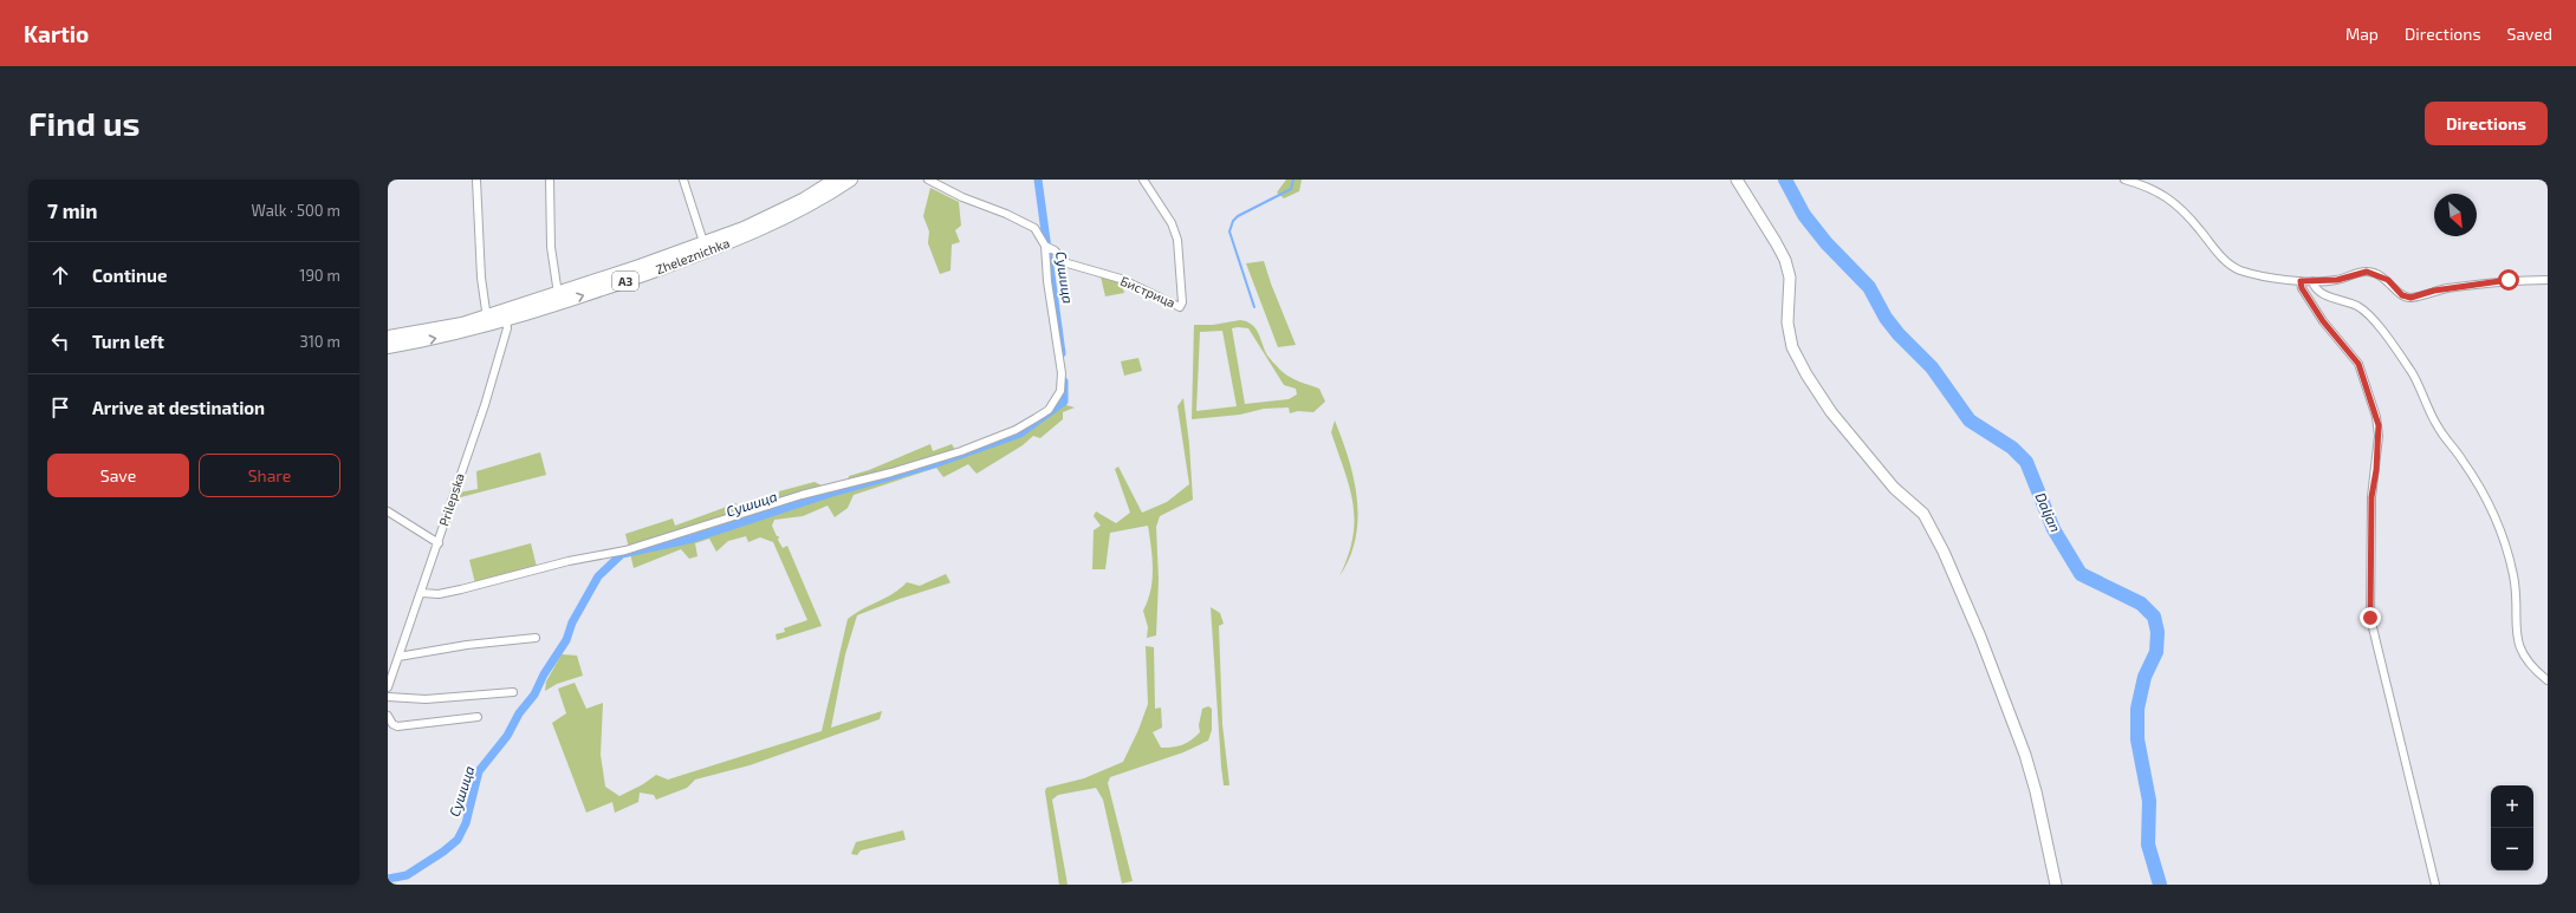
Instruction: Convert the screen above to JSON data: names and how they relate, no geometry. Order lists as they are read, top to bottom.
{
  "streets": {
    "main road": ["Zheleznichka", "A3"],
    "street": ["Бистрица", "Prilepska"]
  },
  "crossings": [
    ["Zheleznichka", "Prilepska"]
  ],
  "water": ["Сушица", "Daljan"],
  "north": "bottom right",
  "page": {
    "header": "Kartio",
    "nav": ["Map", "Directions", "Saved"],
    "buttons": [
      "Directions",
      ["Save", "Share"]
    ],
    "title": "Find us",
    "heading": ["7 min", "Walk · 500 m"],
    "list": [
      ["Continue", "190 m"],
      ["Turn left", "310 m"],
      "Arrive at destination"
    ],
    "map_buttons": ["+", "−"]
  }
}
